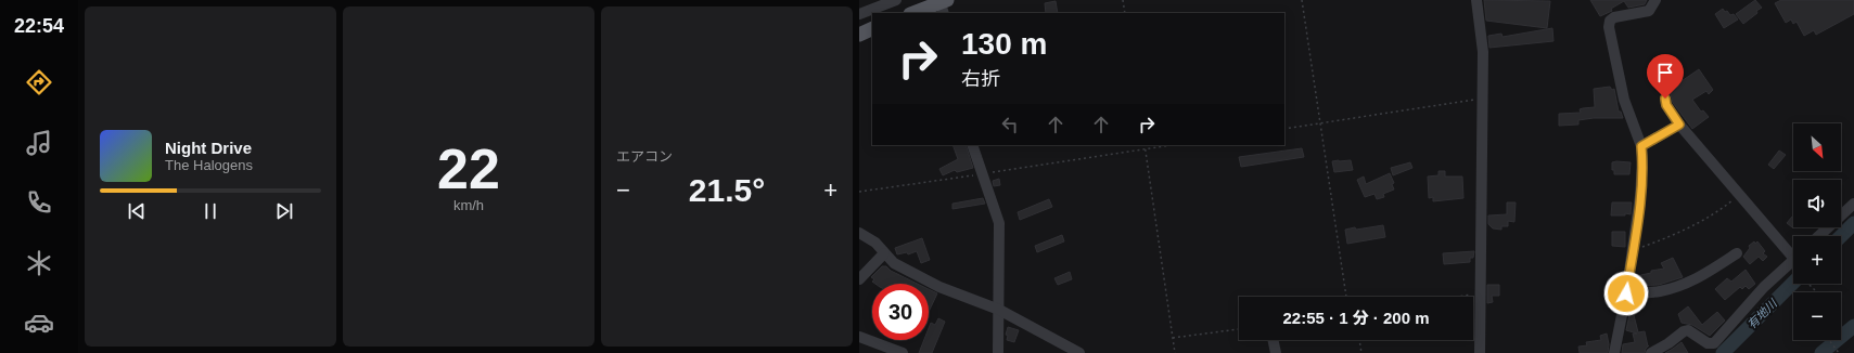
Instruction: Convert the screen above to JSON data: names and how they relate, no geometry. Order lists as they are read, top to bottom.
{
  "water": ["有地川"],
  "north": "bottom right",
  "page": {
    "tabs": "22:54",
    "tile": [
      ["22", "km/h"],
      "エアコン"
    ],
    "turn": ["130 m", "右折"],
    "map_buttons": ["+", "−"],
    "song": ["Night Drive", "The Halogens"],
    "heat": ["−", "21.5°", "+"],
    "limit": "30",
    "trip": "22:55 · 1 分 · 200 m"
  }
}
